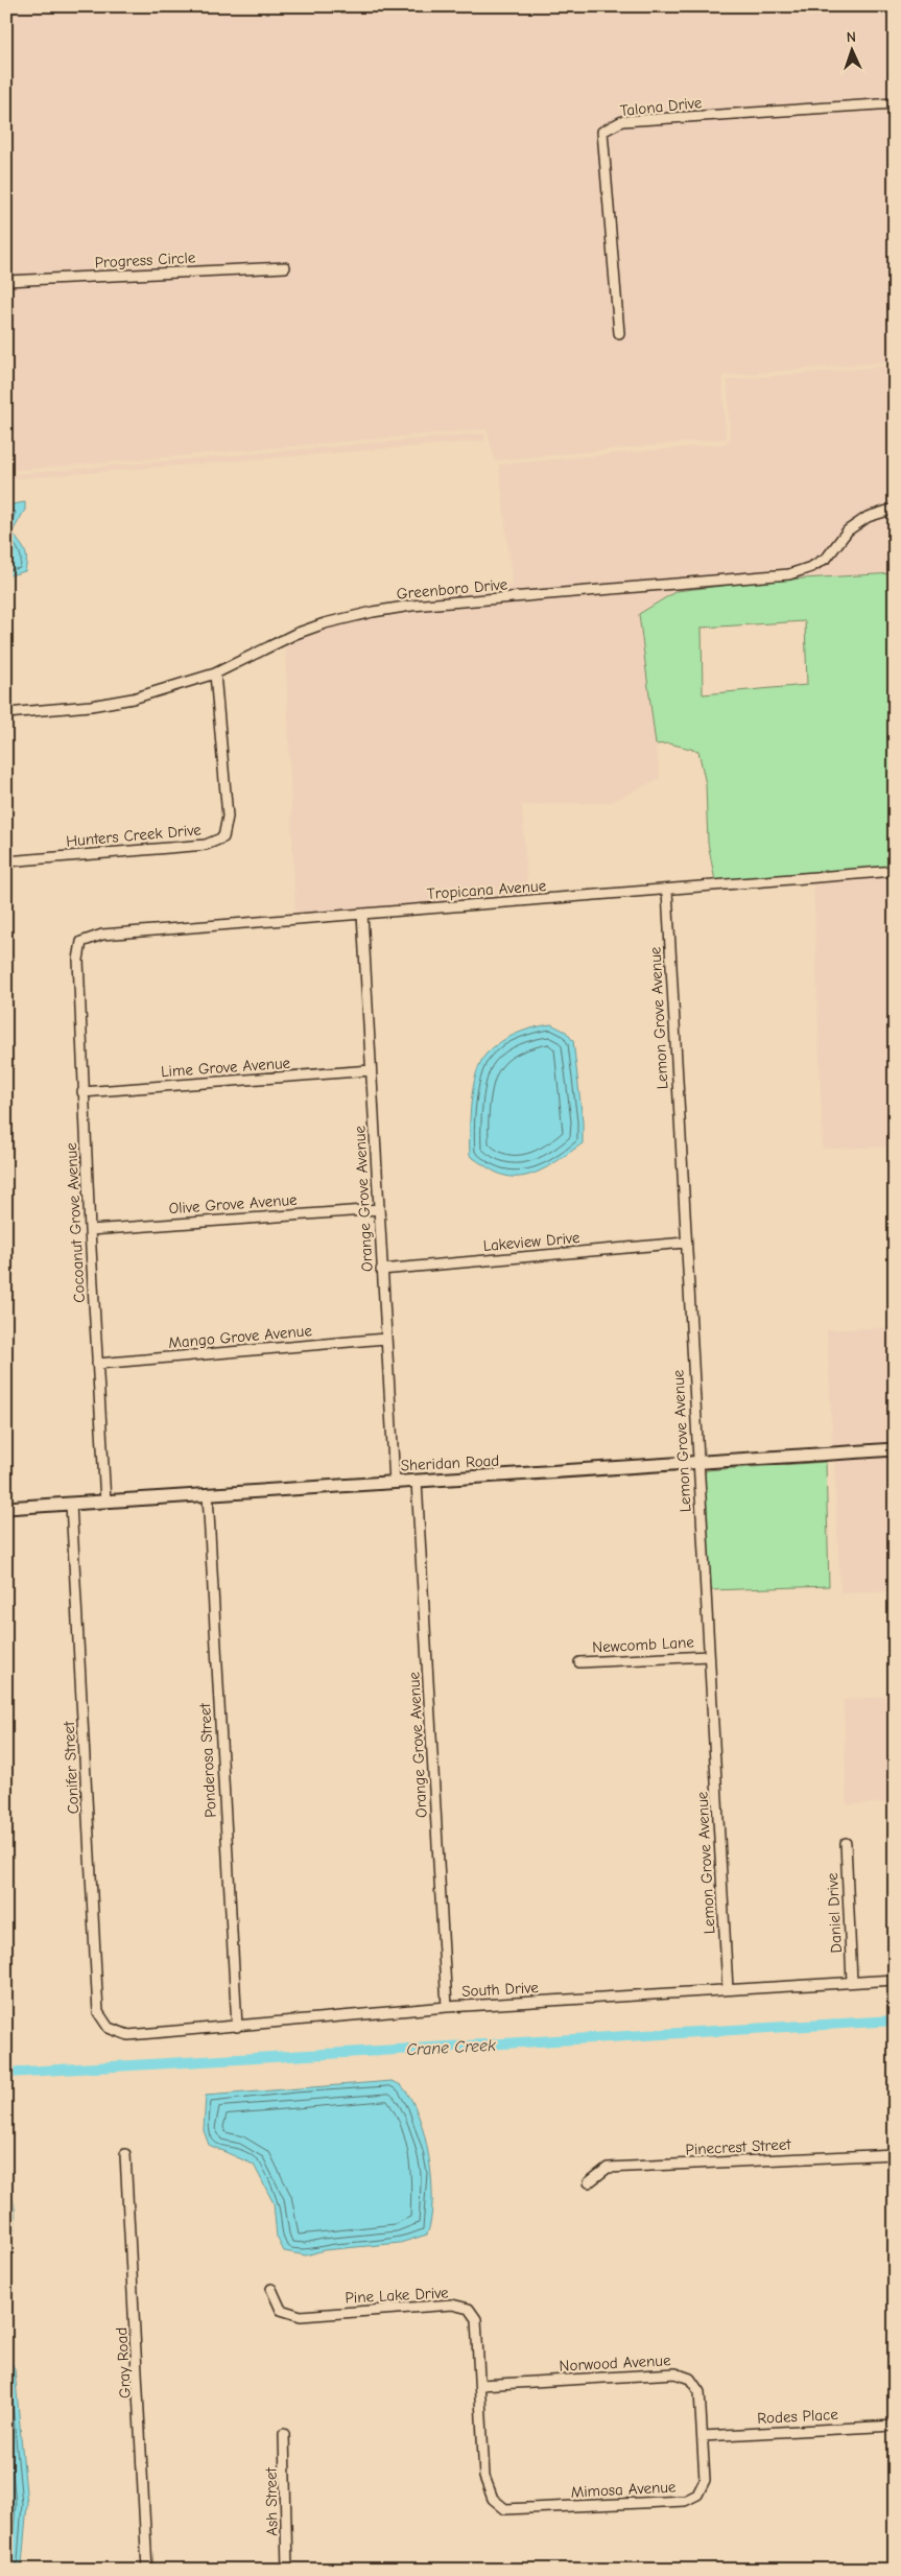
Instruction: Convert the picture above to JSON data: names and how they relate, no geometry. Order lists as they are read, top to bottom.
{
  "streets": {
    "street": [
      "Talona Drive",
      "Progress Circle",
      "Greenboro Drive",
      "Hunters Creek Drive",
      "Tropicana Avenue",
      "Lemon Grove Avenue",
      "Lime Grove Avenue",
      "Orange Grove Avenue",
      "Olive Grove Avenue",
      "Cocoanut Grove Avenue",
      "Lakeview Drive",
      "Mango Grove Avenue",
      "Sheridan Road",
      "Newcomb Lane",
      "Ponderosa Street",
      "Conifer Street",
      "Daniel Drive",
      "South Drive",
      "Pinecrest Street",
      "Pine Lake Drive",
      "Gray Road",
      "Norwood Avenue",
      "Rodes Place",
      "Mimosa Avenue",
      "Ash Street"
    ]
  },
  "crossings": [
    ["Greenboro Drive", "Hunters Creek Drive"],
    ["Tropicana Avenue", "Lemon Grove Avenue"],
    ["Tropicana Avenue", "Orange Grove Avenue"],
    ["Tropicana Avenue", "Cocoanut Grove Avenue"],
    ["Lemon Grove Avenue", "Lakeview Drive"],
    ["Lemon Grove Avenue", "Sheridan Road"],
    ["Lemon Grove Avenue", "Newcomb Lane"],
    ["Lemon Grove Avenue", "South Drive"],
    ["Lime Grove Avenue", "Orange Grove Avenue"],
    ["Lime Grove Avenue", "Cocoanut Grove Avenue"],
    ["Orange Grove Avenue", "Olive Grove Avenue"],
    ["Orange Grove Avenue", "Lakeview Drive"],
    ["Orange Grove Avenue", "Mango Grove Avenue"],
    ["Orange Grove Avenue", "Sheridan Road"],
    ["Orange Grove Avenue", "South Drive"],
    ["Olive Grove Avenue", "Cocoanut Grove Avenue"],
    ["Cocoanut Grove Avenue", "Mango Grove Avenue"],
    ["Cocoanut Grove Avenue", "Sheridan Road"],
    ["Sheridan Road", "Ponderosa Street"],
    ["Sheridan Road", "Conifer Street"],
    ["Ponderosa Street", "South Drive"],
    ["Conifer Street", "South Drive"],
    ["Daniel Drive", "South Drive"],
    ["Pine Lake Drive", "Norwood Avenue"],
    ["Pine Lake Drive", "Mimosa Avenue"],
    ["Norwood Avenue", "Rodes Place"],
    ["Norwood Avenue", "Mimosa Avenue"],
    ["Rodes Place", "Mimosa Avenue"]
  ],
  "water": ["Crane Creek"],
  "north": "top"
}
